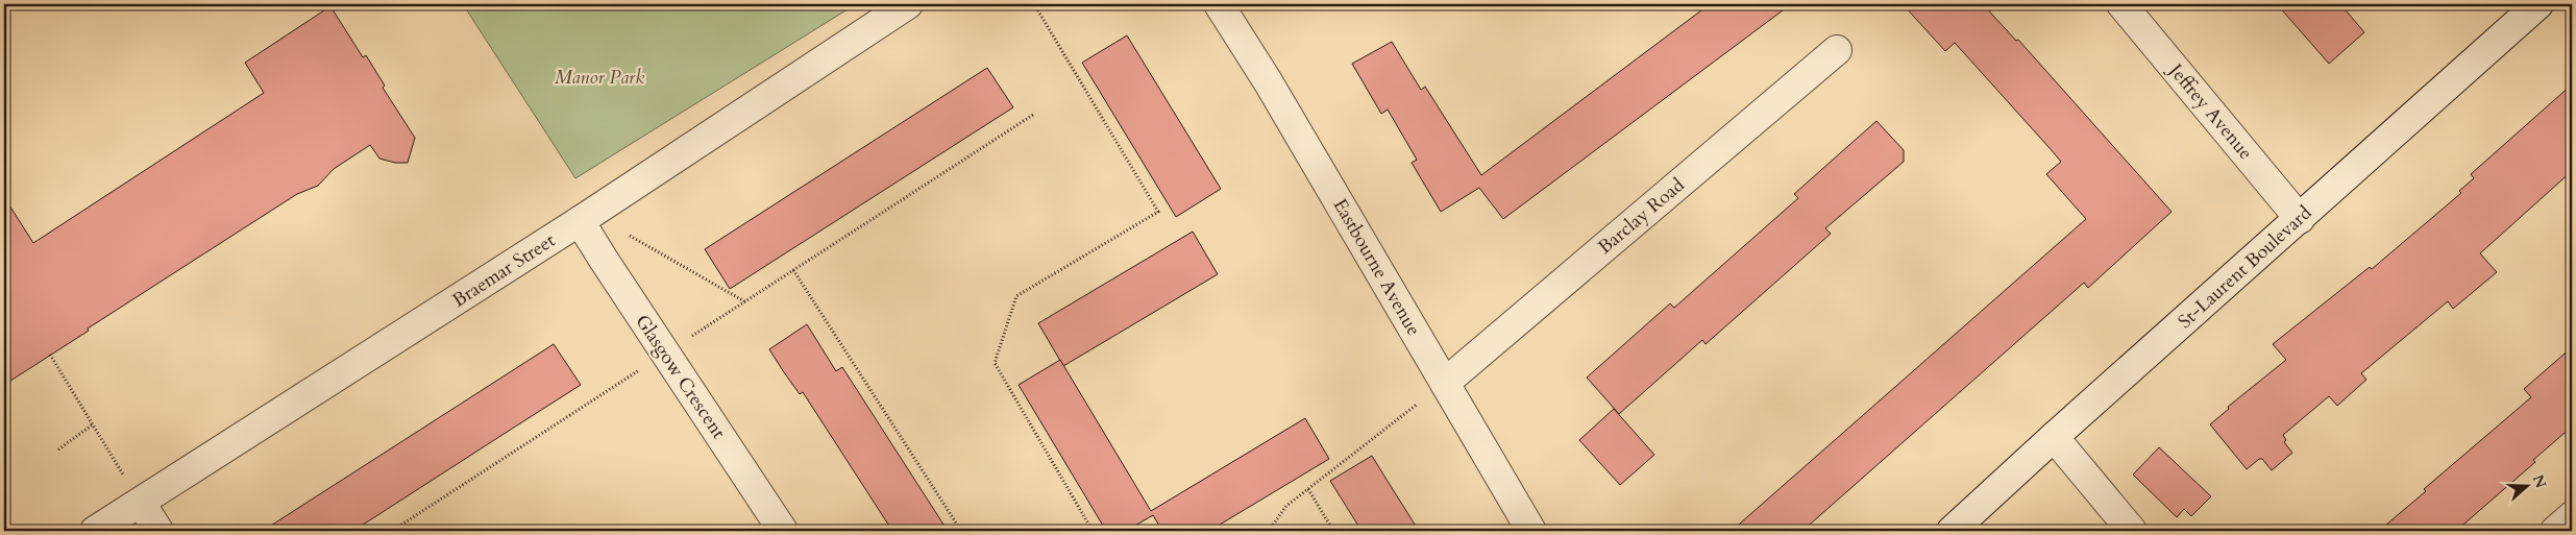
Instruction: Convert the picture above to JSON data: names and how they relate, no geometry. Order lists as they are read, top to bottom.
{
  "streets": {
    "street": [
      "Jeffrey Avenue",
      "Barclay Road",
      "Eastbourne Avenue",
      "St-Laurent Boulevard",
      "Braemar Street",
      "Glasgow Crescent"
    ]
  },
  "crossings": [
    ["Jeffrey Avenue", "St-Laurent Boulevard"],
    ["Barclay Road", "Eastbourne Avenue"],
    ["Braemar Street", "Glasgow Crescent"]
  ],
  "parks": ["Manor Park"],
  "north": "right"
}
